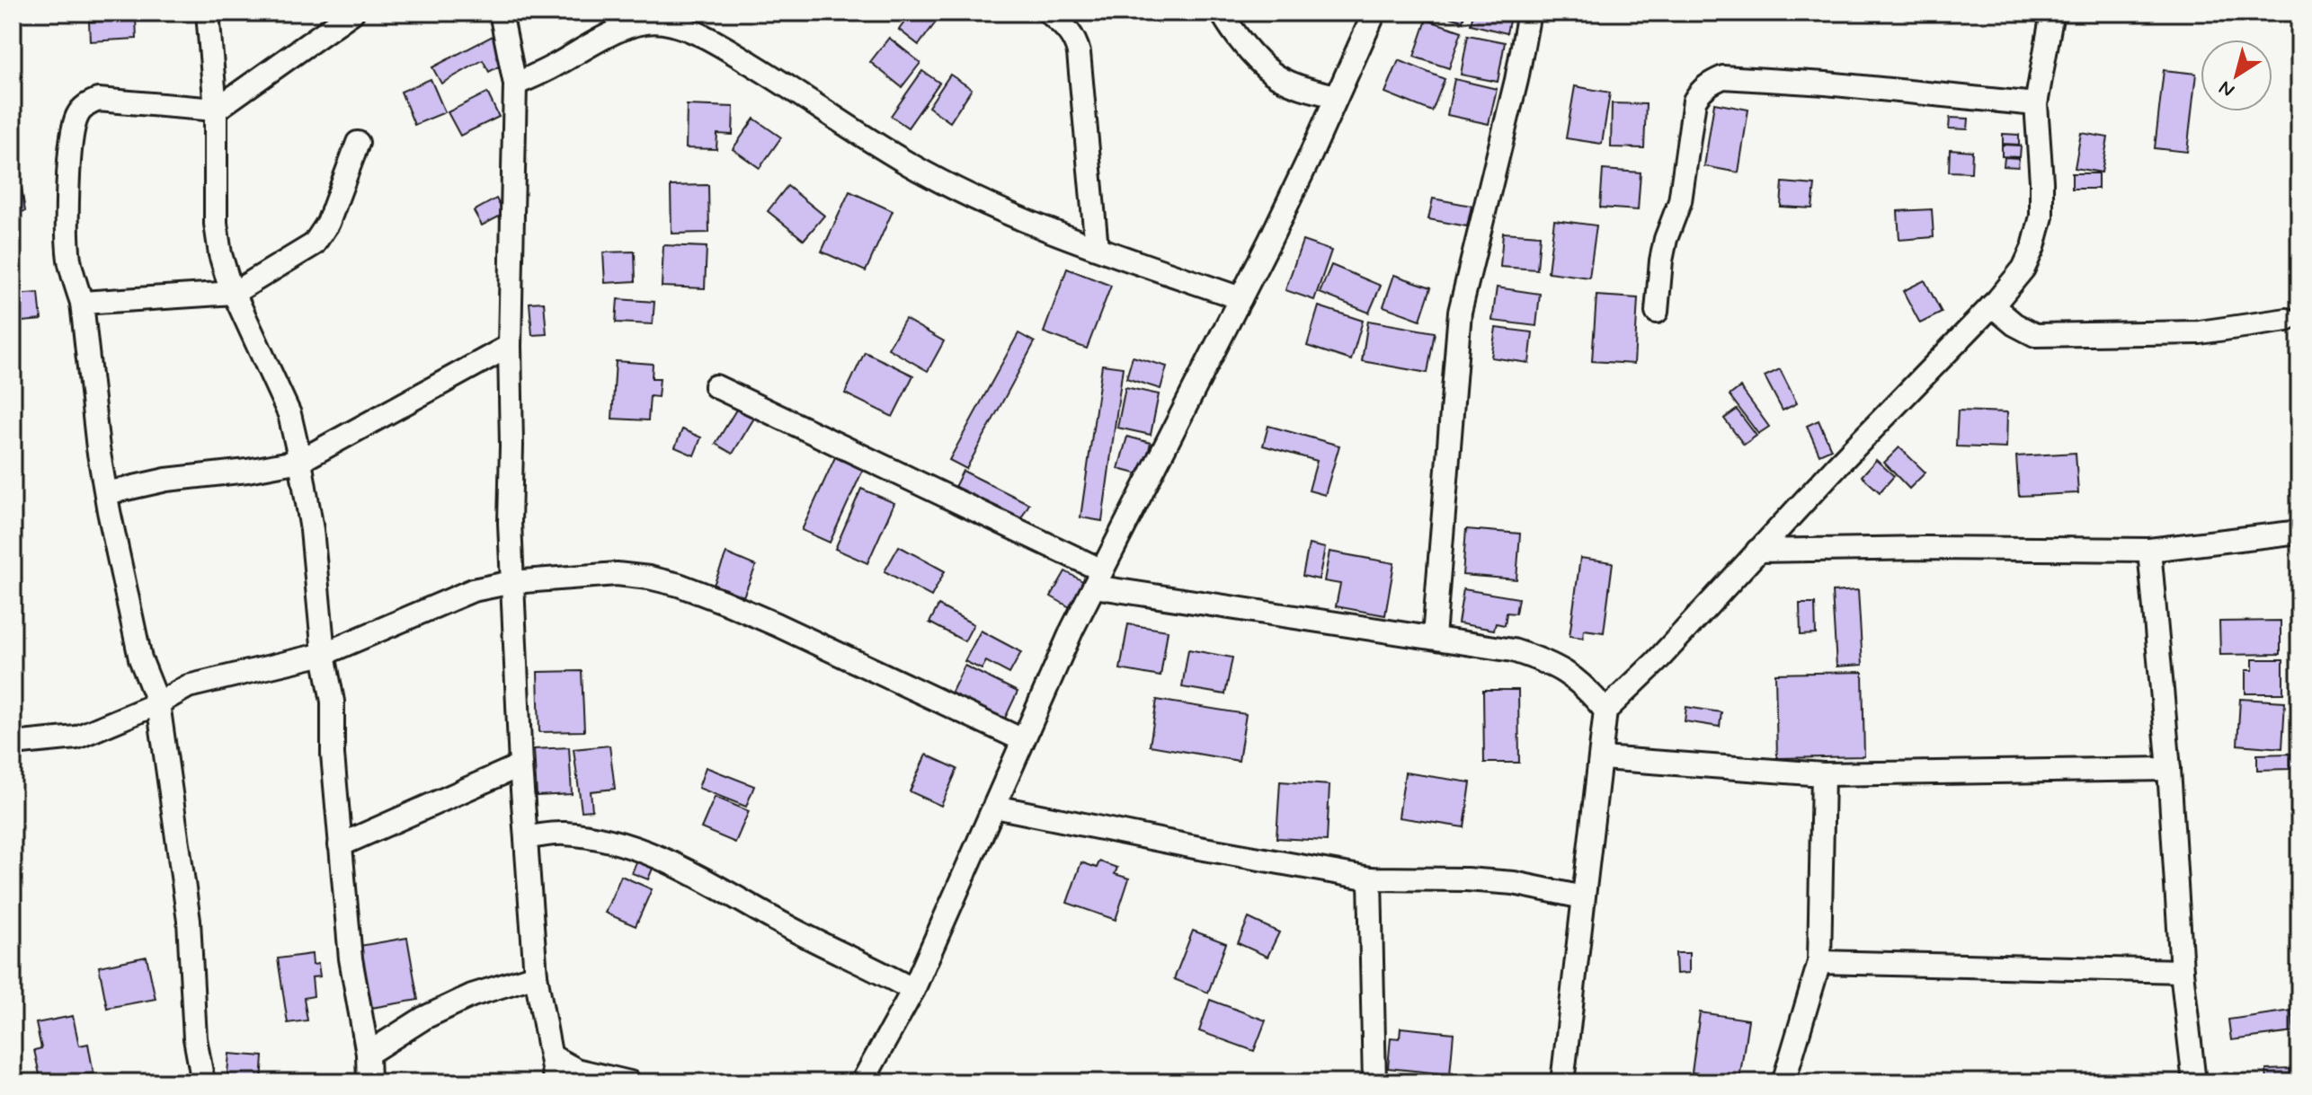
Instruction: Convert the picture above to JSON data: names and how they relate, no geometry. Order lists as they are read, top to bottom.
{
  "north": "bottom left"
}
